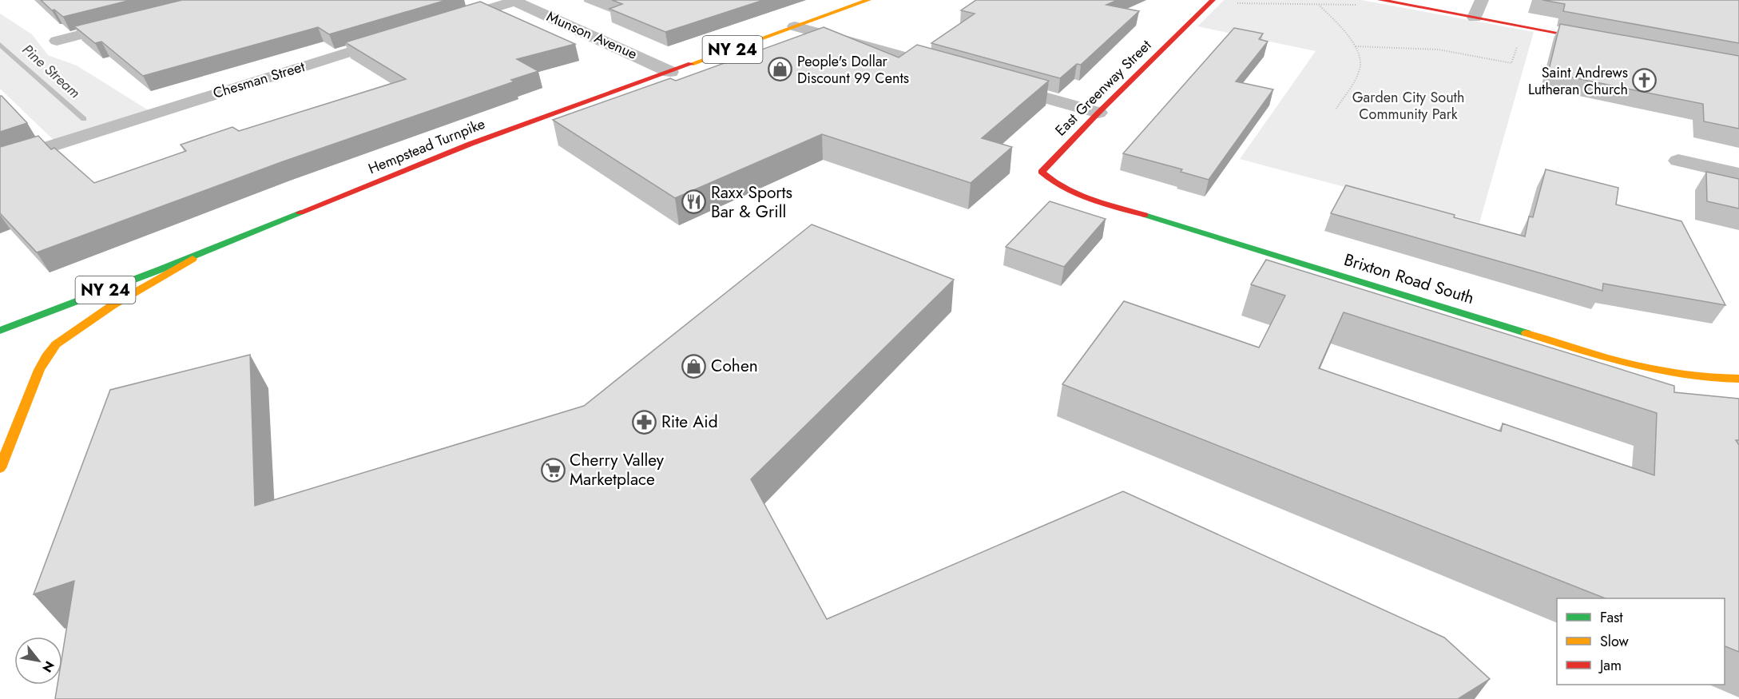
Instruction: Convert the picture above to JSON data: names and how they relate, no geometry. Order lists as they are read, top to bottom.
{
  "streets": {
    "street": [
      "Munson Avenue",
      "NY 24",
      "Chesman Street",
      "East Greenway Street",
      "Hempstead Turnpike",
      "Brixton Road South"
    ]
  },
  "crossings": [
    ["Munson Avenue", "Hempstead Turnpike"],
    ["East Greenway Street", "Brixton Road South"]
  ],
  "water": ["Pine Stream"],
  "parks": ["Garden City South Community Park"],
  "places": {
    "shop": ["People's Dollar Discount 99 Cents", "Cohen"],
    "church": ["Saint Andrews Lutheran Church"],
    "restaurant": ["Raxx Sports Bar & Grill"],
    "pharmacy": ["Rite Aid"],
    "supermarket": ["Cherry Valley Marketplace"]
  },
  "legend": ["Fast", "Slow", "Jam"],
  "north": "bottom right"
}
